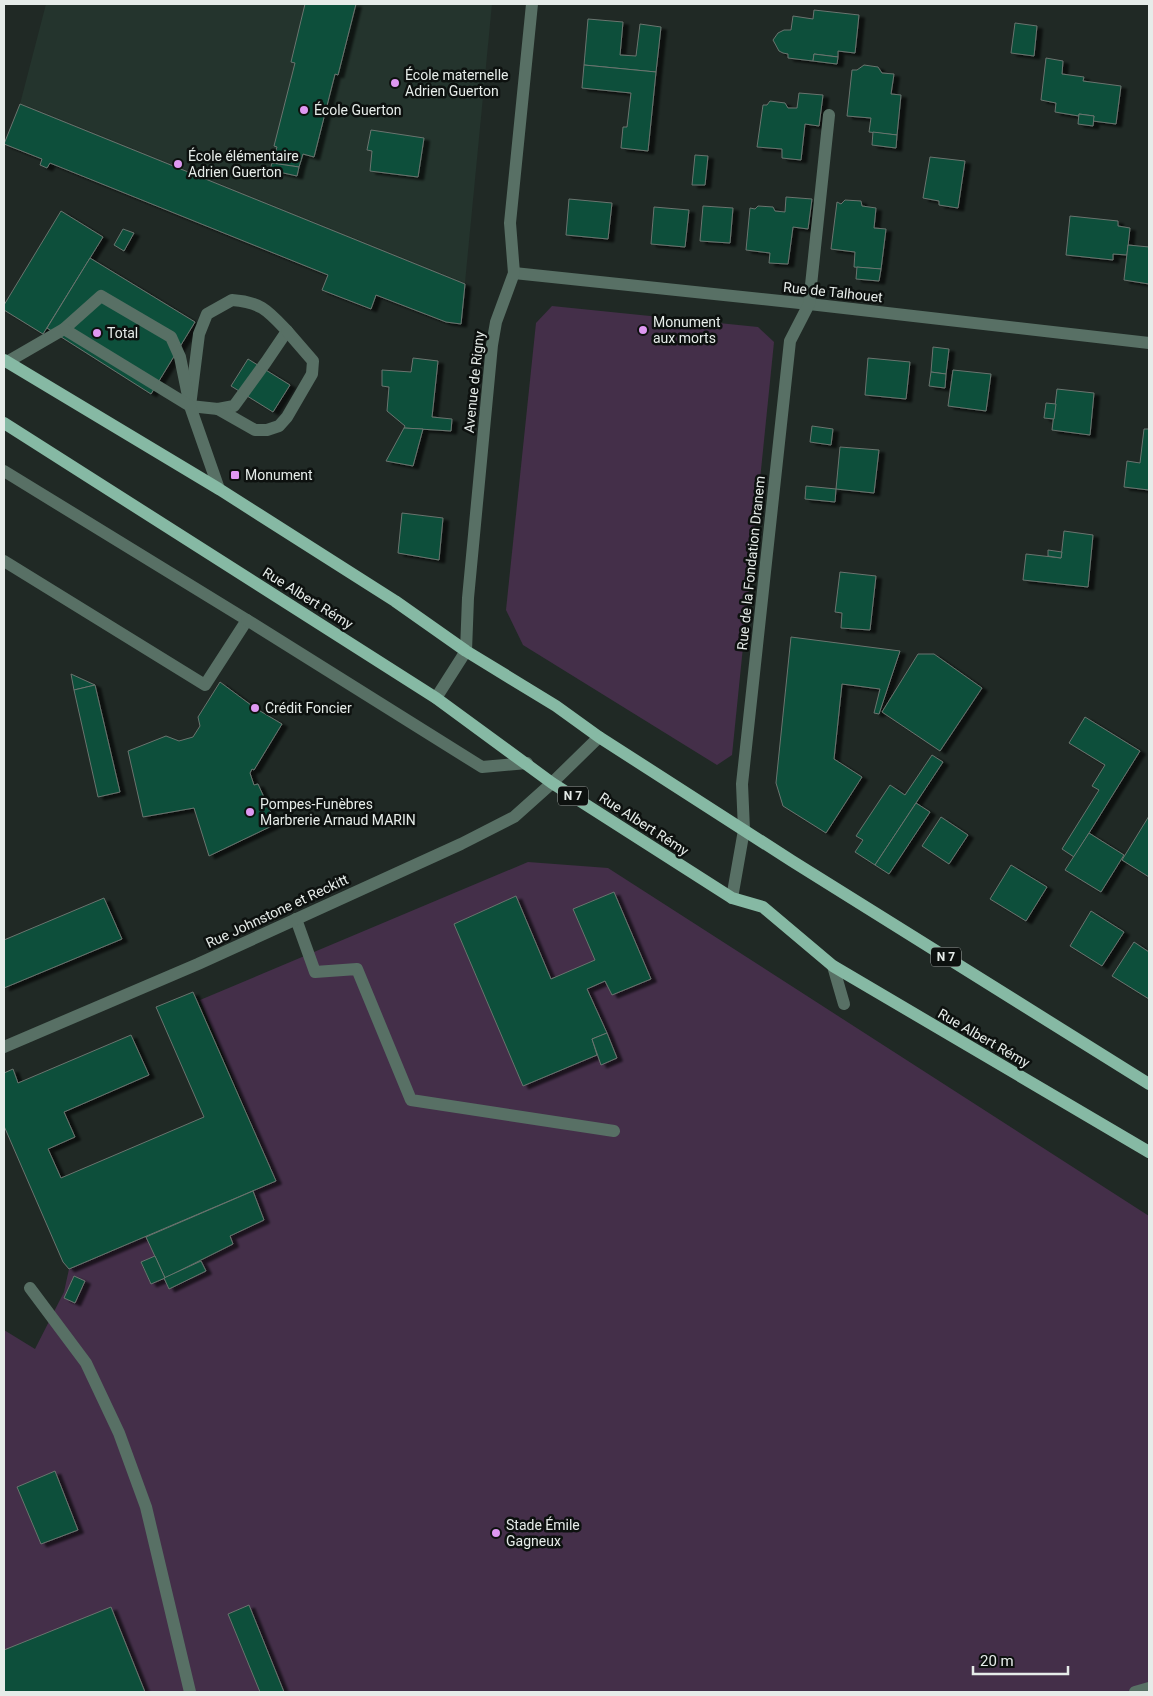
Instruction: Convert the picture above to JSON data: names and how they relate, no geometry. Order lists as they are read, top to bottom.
{
  "streets": {
    "main road": ["Rue Albert Rémy", "N 7"],
    "street": [
      "Rue de Talhouet",
      "Avenue de Rigny",
      "Rue de la Fondation Dranem",
      "Rue Johnstone et Reckitt"
    ]
  },
  "crossings": [
    ["Rue de Talhouet", "Avenue de Rigny"],
    ["Rue de Talhouet", "Rue de la Fondation Dranem"],
    ["Avenue de Rigny", "N 7"],
    ["Rue de la Fondation Dranem", "Rue Albert Rémy"],
    ["Rue de la Fondation Dranem", "N 7"],
    ["Rue Albert Rémy", "Rue Johnstone et Reckitt"],
    ["N 7", "Rue Johnstone et Reckitt"]
  ],
  "places": {
    "other": [
      "École maternelle Adrien Guerton",
      "École Guerton",
      "École élémentaire Adrien Guerton",
      "Monument aux morts",
      "Total",
      "Crédit Foncier",
      "Pompes-Funèbres Marbrerie Arnaud MARIN",
      "Stade Émile Gagneux"
    ],
    "transit": ["Monument"]
  },
  "scale_bar": "20 m"
}
